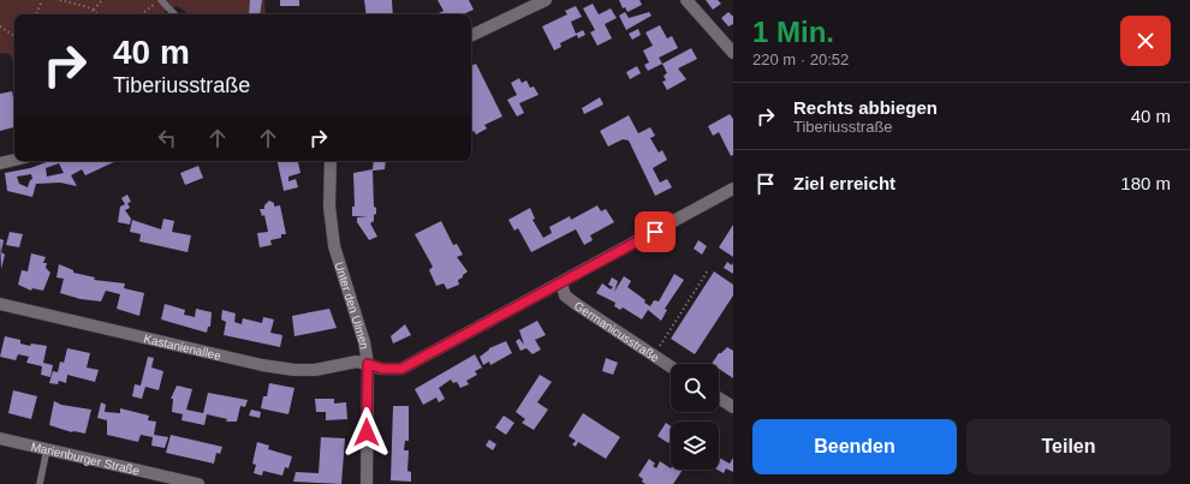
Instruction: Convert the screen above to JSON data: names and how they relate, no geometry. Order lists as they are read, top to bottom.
{
  "streets": {
    "street": [
      "Unter den Ulmen",
      "Germanicusstraße",
      "Kastanienallee",
      "Marienburger Straße"
    ]
  },
  "crossings": [
    ["Unter den Ulmen", "Kastanienallee"],
    ["Germanicusstraße", "Kastanienallee"]
  ],
  "page": {
    "heading": ["1 Min.", "220 m · 20:52"],
    "turn": ["40 m", "Tiberiusstraße"],
    "list": [
      {
        "name": "Rechts abbiegen",
        "note": "Tiberiusstraße",
        "value": "40 m"
      },
      {
        "name": "Ziel erreicht",
        "value": "180 m"
      }
    ],
    "buttons": ["Beenden", "Teilen"]
  }
}
